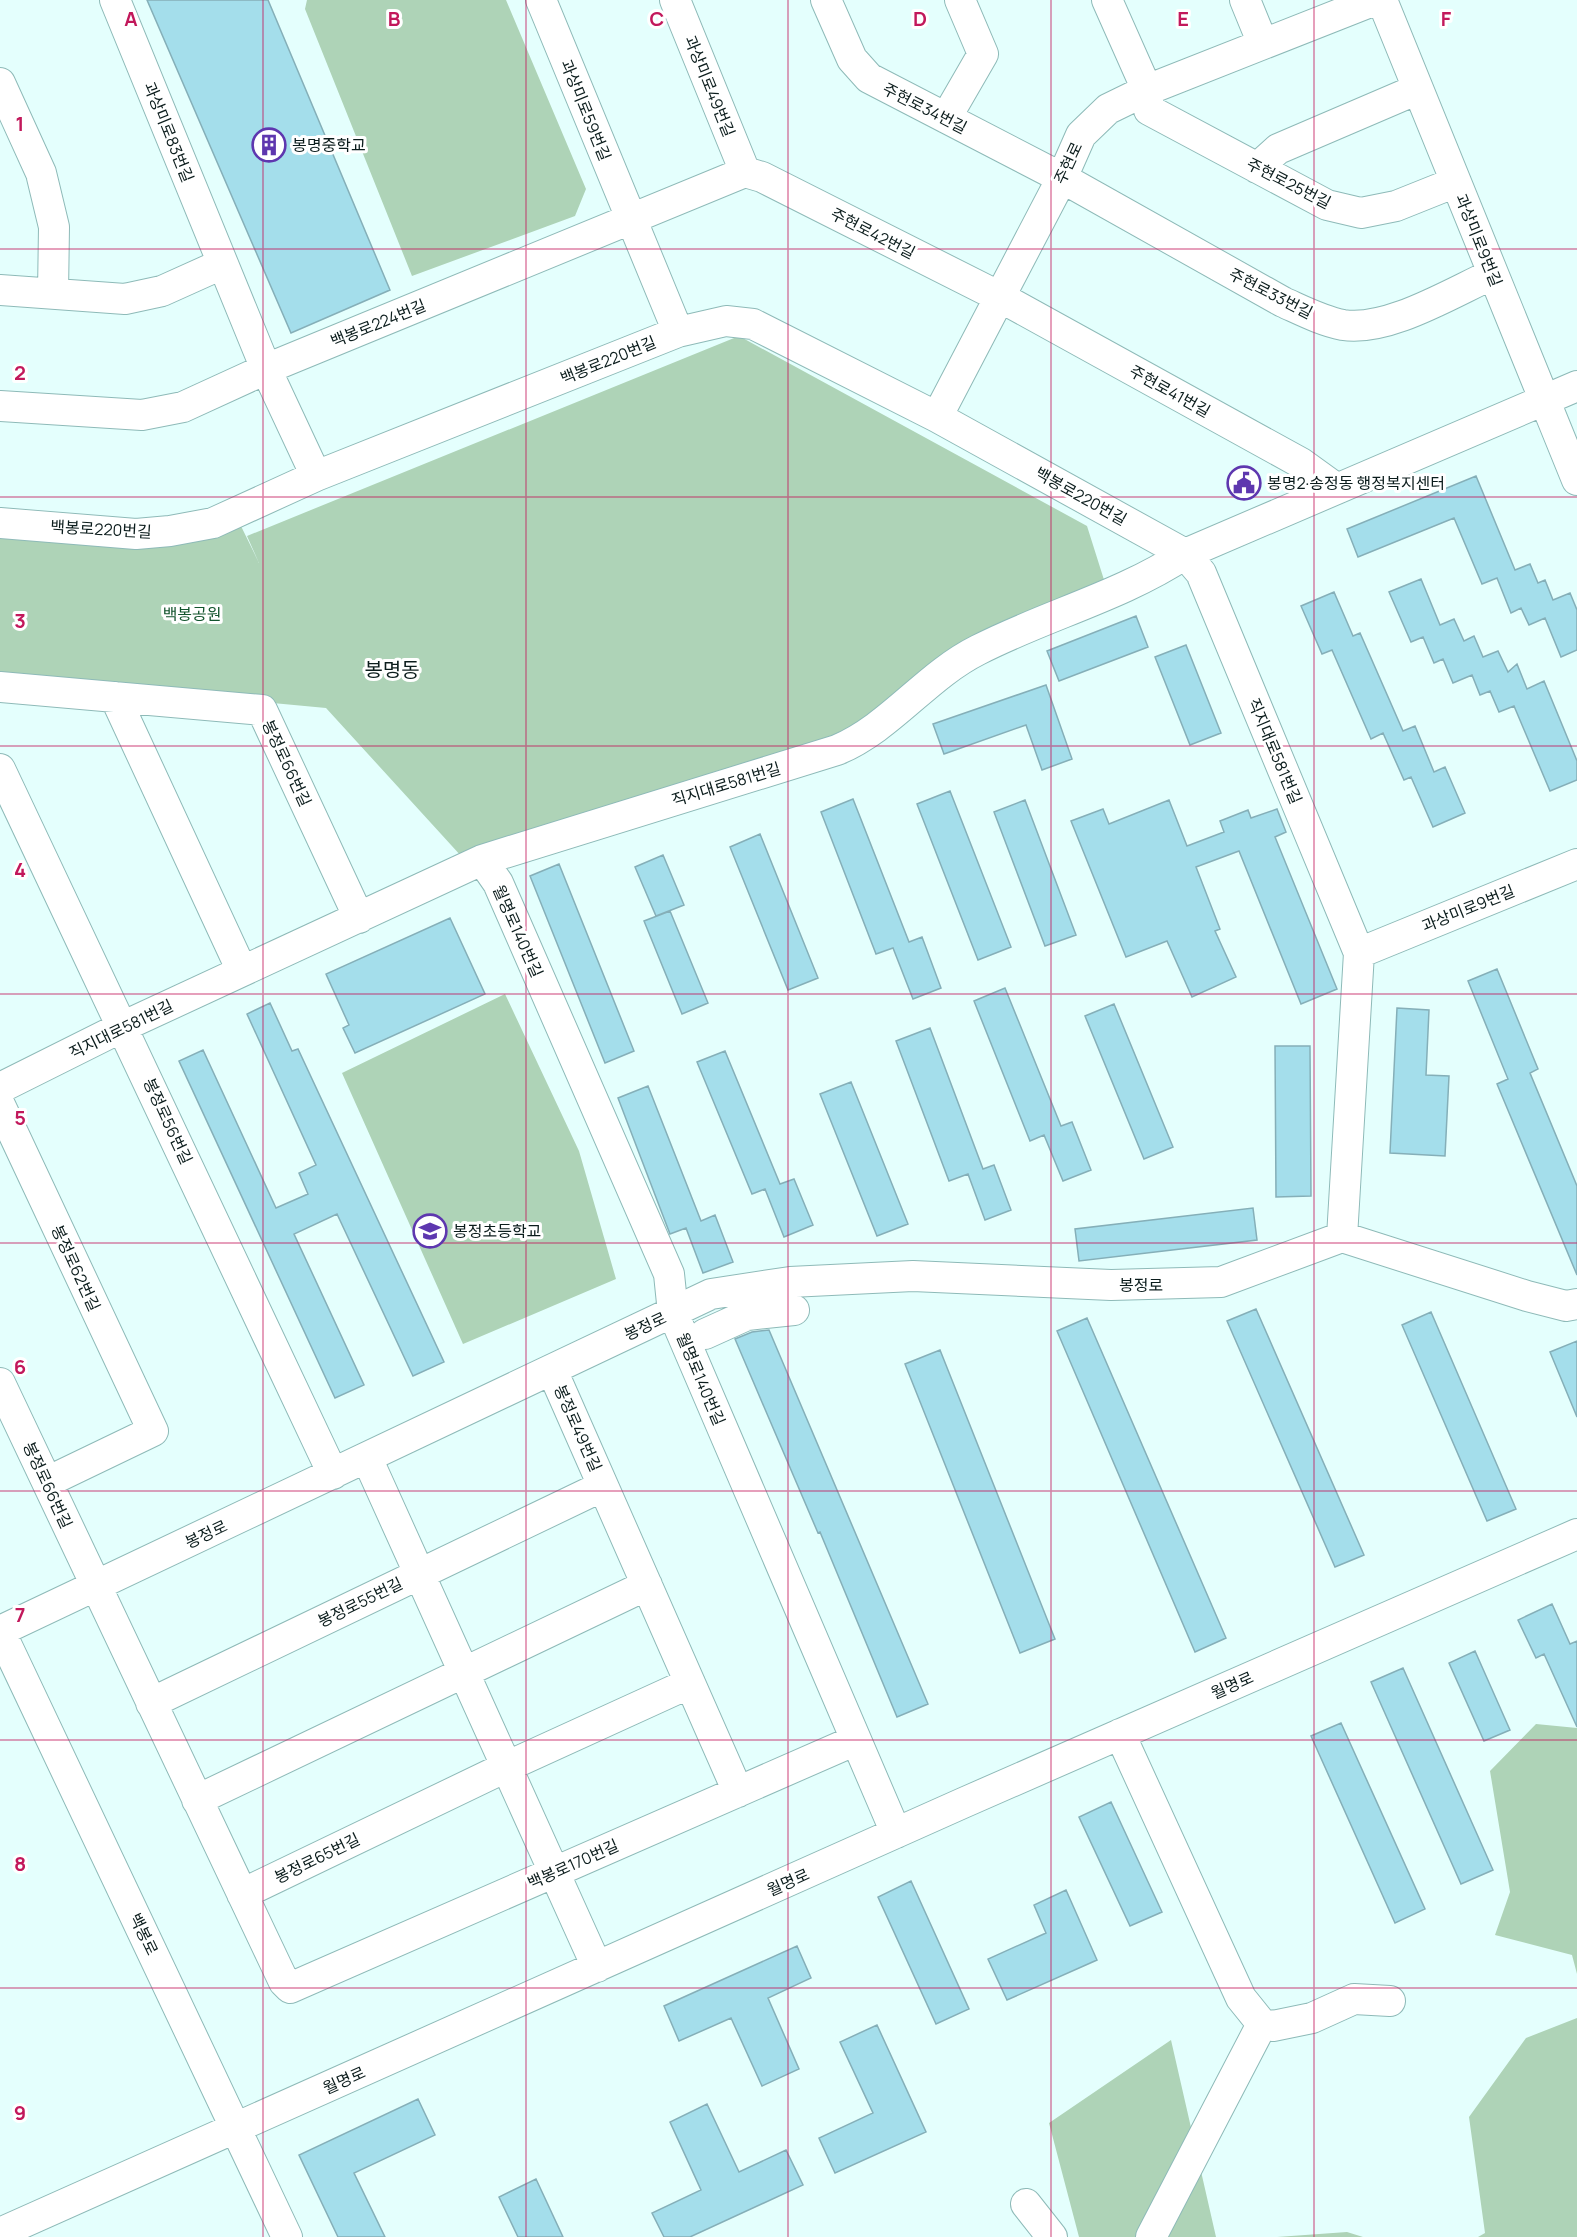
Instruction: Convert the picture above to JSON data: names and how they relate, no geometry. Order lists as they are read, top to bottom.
{
  "streets": {
    "street": [
      "과상미로49번길",
      "주현로34번길",
      "과상미로59번길",
      "과상미로83번길",
      "주현로",
      "주현로25번길",
      "주현로42번길",
      "과상미로9번길",
      "주현로33번길",
      "백봉로224번길",
      "백봉로220번길",
      "주현로41번길",
      "직지대로581번길",
      "봉정로66번길",
      "월명로140번길",
      "봉정로56번길",
      "봉정로62번길",
      "봉정로",
      "봉정로49번길",
      "봉정로55번길",
      "월명로",
      "봉정로65번길",
      "백봉로170번길",
      "백봉로"
    ]
  },
  "crossings": [
    ["과상미로49번길", "주현로42번길"],
    ["과상미로49번길", "백봉로224번길"],
    ["주현로34번길", "주현로"],
    ["주현로34번길", "주현로33번길"],
    ["과상미로59번길", "백봉로224번길"],
    ["과상미로59번길", "백봉로220번길"],
    ["과상미로83번길", "백봉로224번길"],
    ["과상미로83번길", "백봉로220번길"],
    ["주현로", "주현로25번길"],
    ["주현로", "주현로42번길"],
    ["주현로", "주현로33번길"],
    ["주현로", "백봉로220번길"],
    ["주현로", "주현로41번길"],
    ["주현로25번길", "과상미로9번길"],
    ["주현로42번길", "백봉로224번길"],
    ["주현로42번길", "주현로41번길"],
    ["과상미로9번길", "주현로33번길"],
    ["과상미로9번길", "직지대로581번길"],
    ["백봉로220번길", "직지대로581번길"],
    ["주현로41번길", "직지대로581번길"],
    ["직지대로581번길", "봉정로66번길"],
    ["직지대로581번길", "월명로140번길"],
    ["직지대로581번길", "봉정로56번길"],
    ["봉정로66번길", "봉정로62번길"],
    ["봉정로66번길", "봉정로"],
    ["월명로140번길", "봉정로"],
    ["월명로140번길", "월명로"],
    ["월명로140번길", "백봉로170번길"],
    ["봉정로56번길", "봉정로"],
    ["봉정로", "봉정로49번길"],
    ["봉정로", "봉정로55번길"],
    ["봉정로", "백봉로"],
    ["봉정로49번길", "봉정로55번길"],
    ["봉정로49번길", "백봉로170번길"],
    ["봉정로55번길", "월명로"],
    ["봉정로55번길", "봉정로65번길"],
    ["봉정로55번길", "백봉로170번길"],
    ["월명로", "백봉로"],
    ["봉정로65번길", "백봉로170번길"]
  ],
  "districts": ["봉명동"],
  "parks": ["백봉공원"],
  "places": {
    "building": ["봉명중학교"],
    "public building": ["봉명2·송정동 행정복지센터"],
    "school or university": ["봉정초등학교"]
  },
  "grid": {
    "columns": [
      "A",
      "B",
      "C",
      "D",
      "E",
      "F"
    ],
    "rows": [
      "1",
      "2",
      "3",
      "4",
      "5",
      "6",
      "7",
      "8",
      "9"
    ]
  }
}
